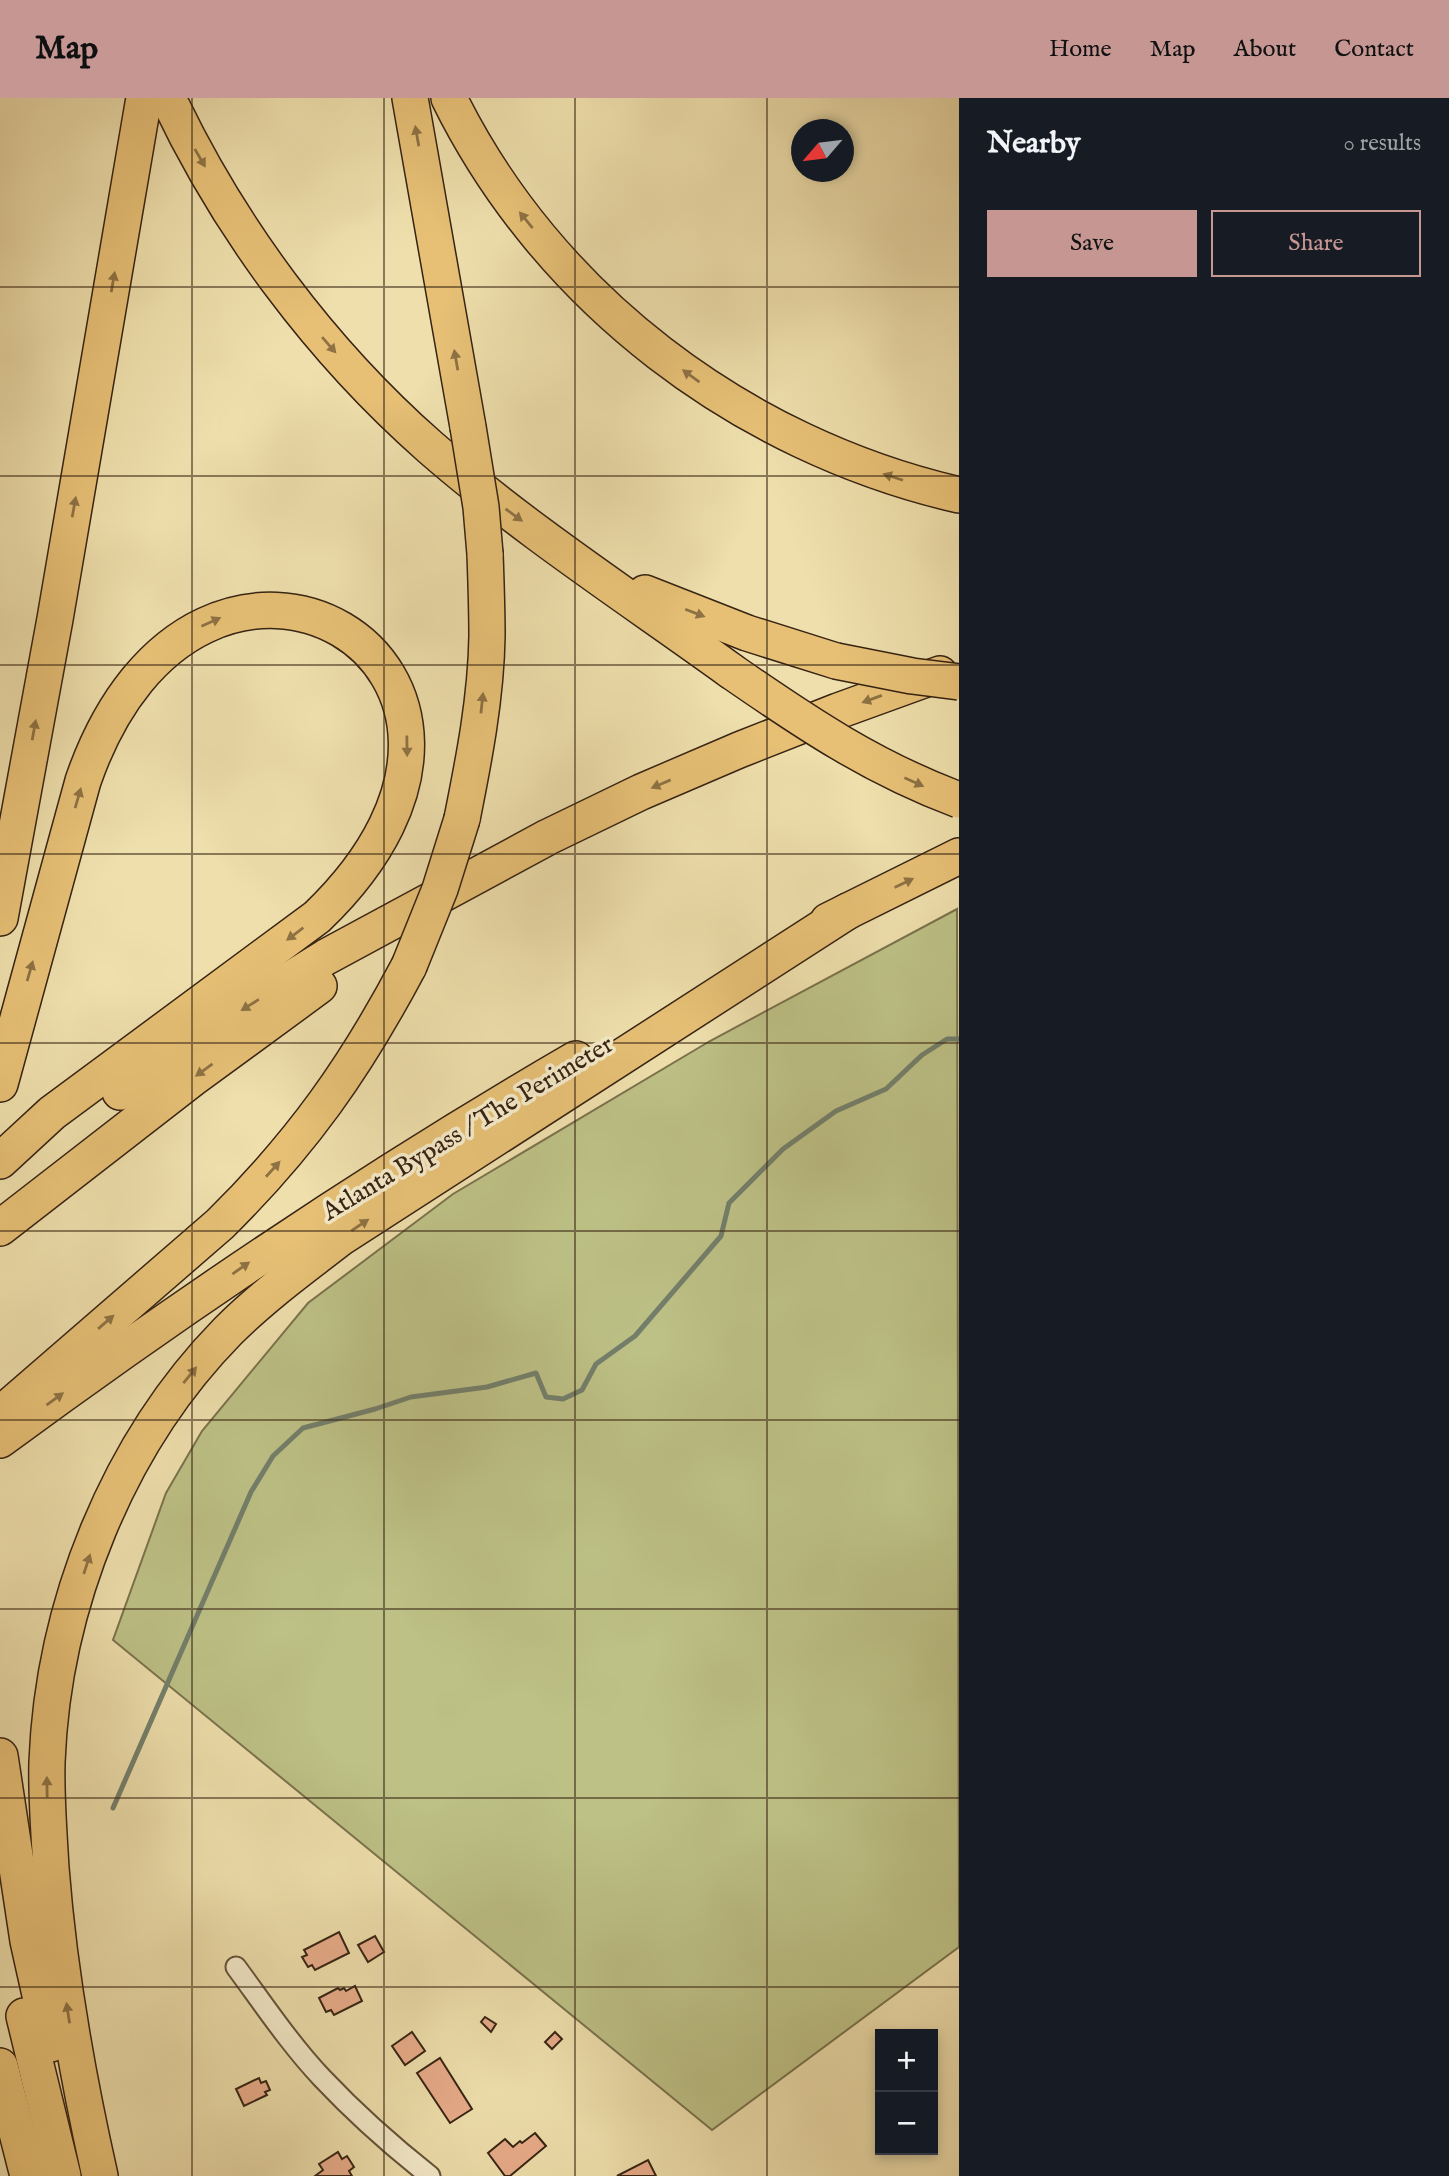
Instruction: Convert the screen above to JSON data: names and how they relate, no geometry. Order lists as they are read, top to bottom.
{
  "streets": {
    "highway": ["Atlanta Bypass / The Perimeter"]
  },
  "north": "bottom left",
  "page": {
    "header": "Map",
    "nav": [
      "Home",
      "Map",
      "About",
      "Contact"
    ],
    "heading": ["Nearby", "0 results"],
    "buttons": ["Save", "Share"],
    "map_buttons": ["+", "−"]
  }
}
